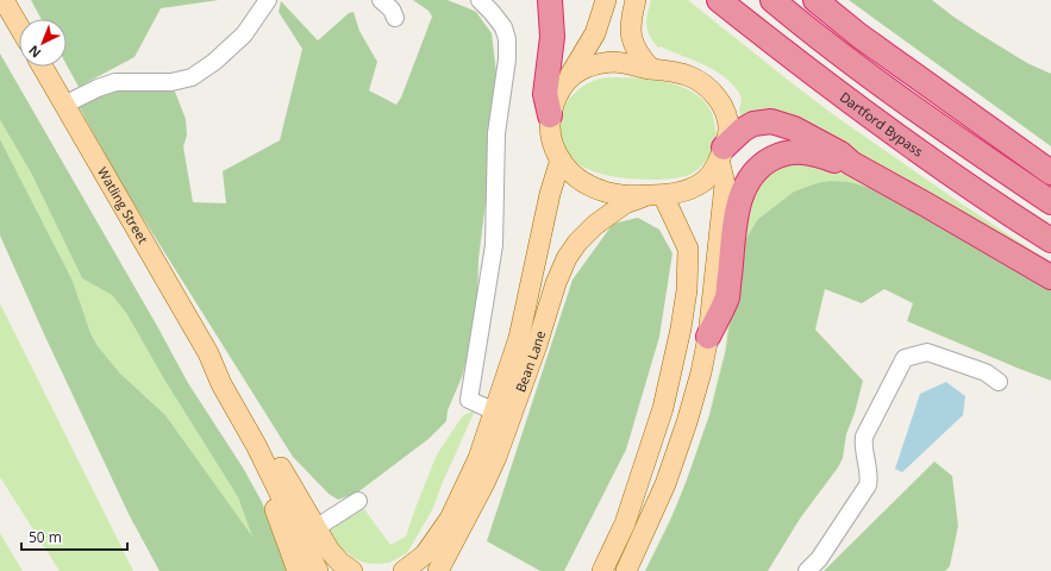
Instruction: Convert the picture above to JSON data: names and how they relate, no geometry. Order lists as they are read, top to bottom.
{
  "streets": {
    "highway": ["Dartford Bypass"],
    "main road": ["Watling Street", "Bean Lane"]
  },
  "scale_bar": "50 m",
  "north": "bottom left"
}
